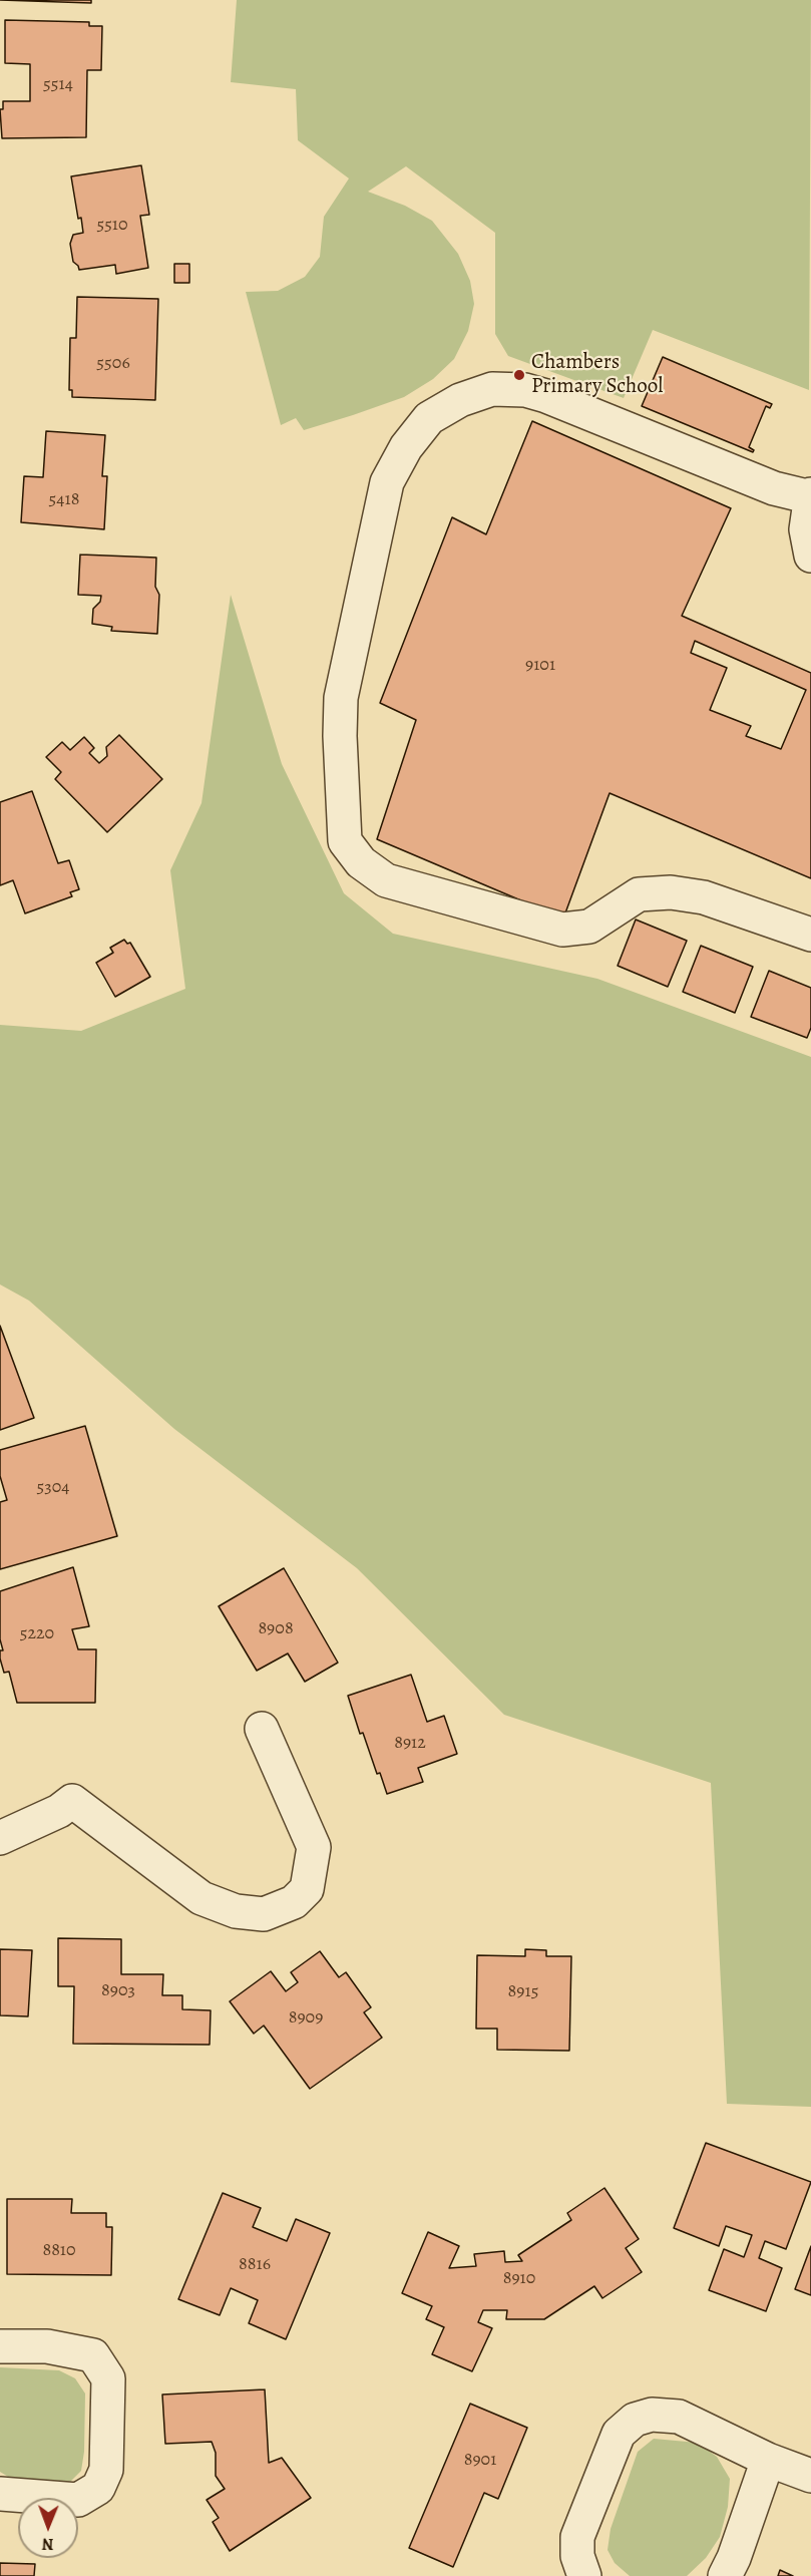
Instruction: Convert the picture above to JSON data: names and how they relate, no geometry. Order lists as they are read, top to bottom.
{
  "places": ["Chambers Primary School"],
  "house_numbers": [
    "5514",
    "5510",
    "5506",
    "5418",
    "9101",
    "5304",
    "8908",
    "5220",
    "8912",
    "8903",
    "8915",
    "8909",
    "8810",
    "8816",
    "8910",
    "8901"
  ],
  "north": "bottom"
}
